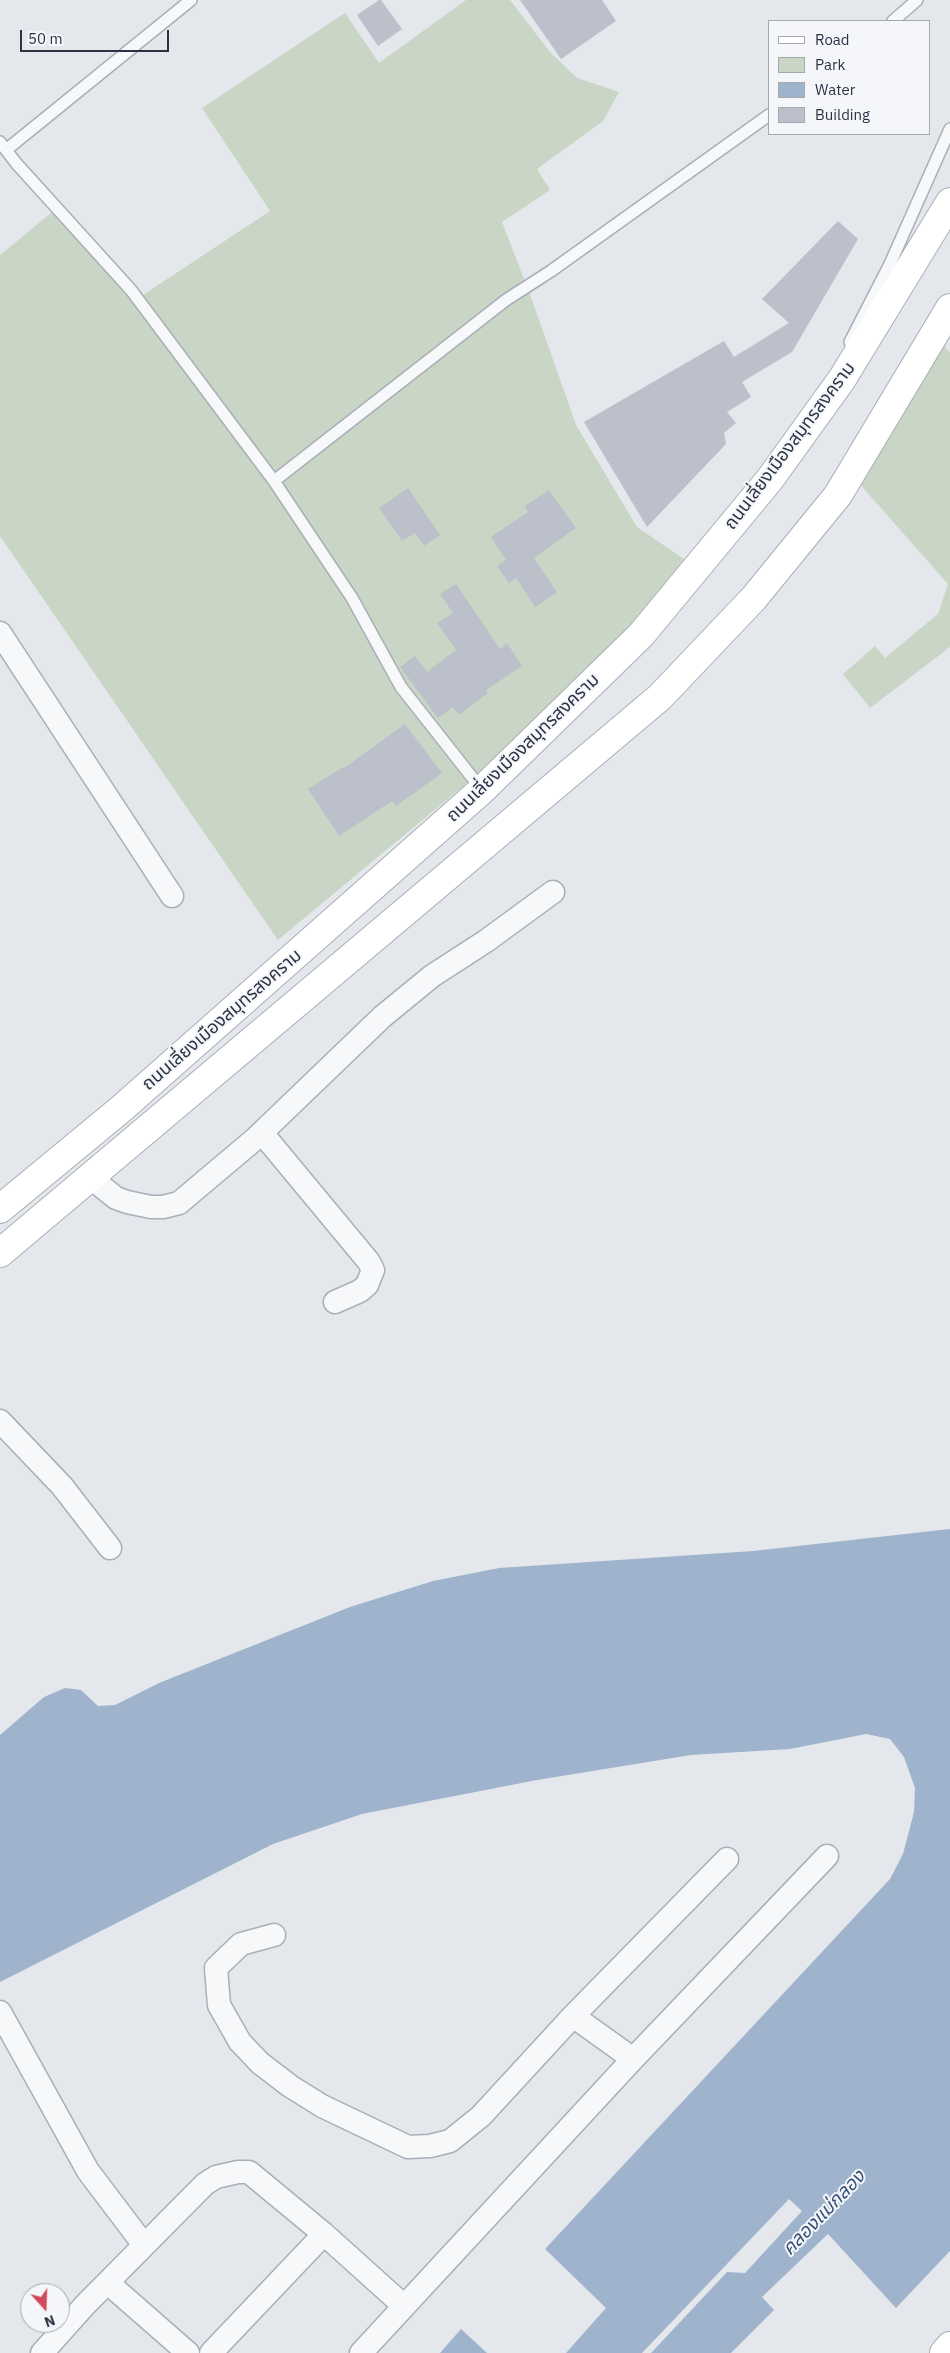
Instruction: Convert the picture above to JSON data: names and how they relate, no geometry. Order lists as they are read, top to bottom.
{
  "streets": {
    "main road": ["ถนนเลี่ยงเมืองสมุทรสงคราม"]
  },
  "water": ["คลองแม่กลอง"],
  "legend": [
    "Road",
    "Park",
    "Water",
    "Building"
  ],
  "scale_bar": "50 m",
  "north": "bottom"
}
